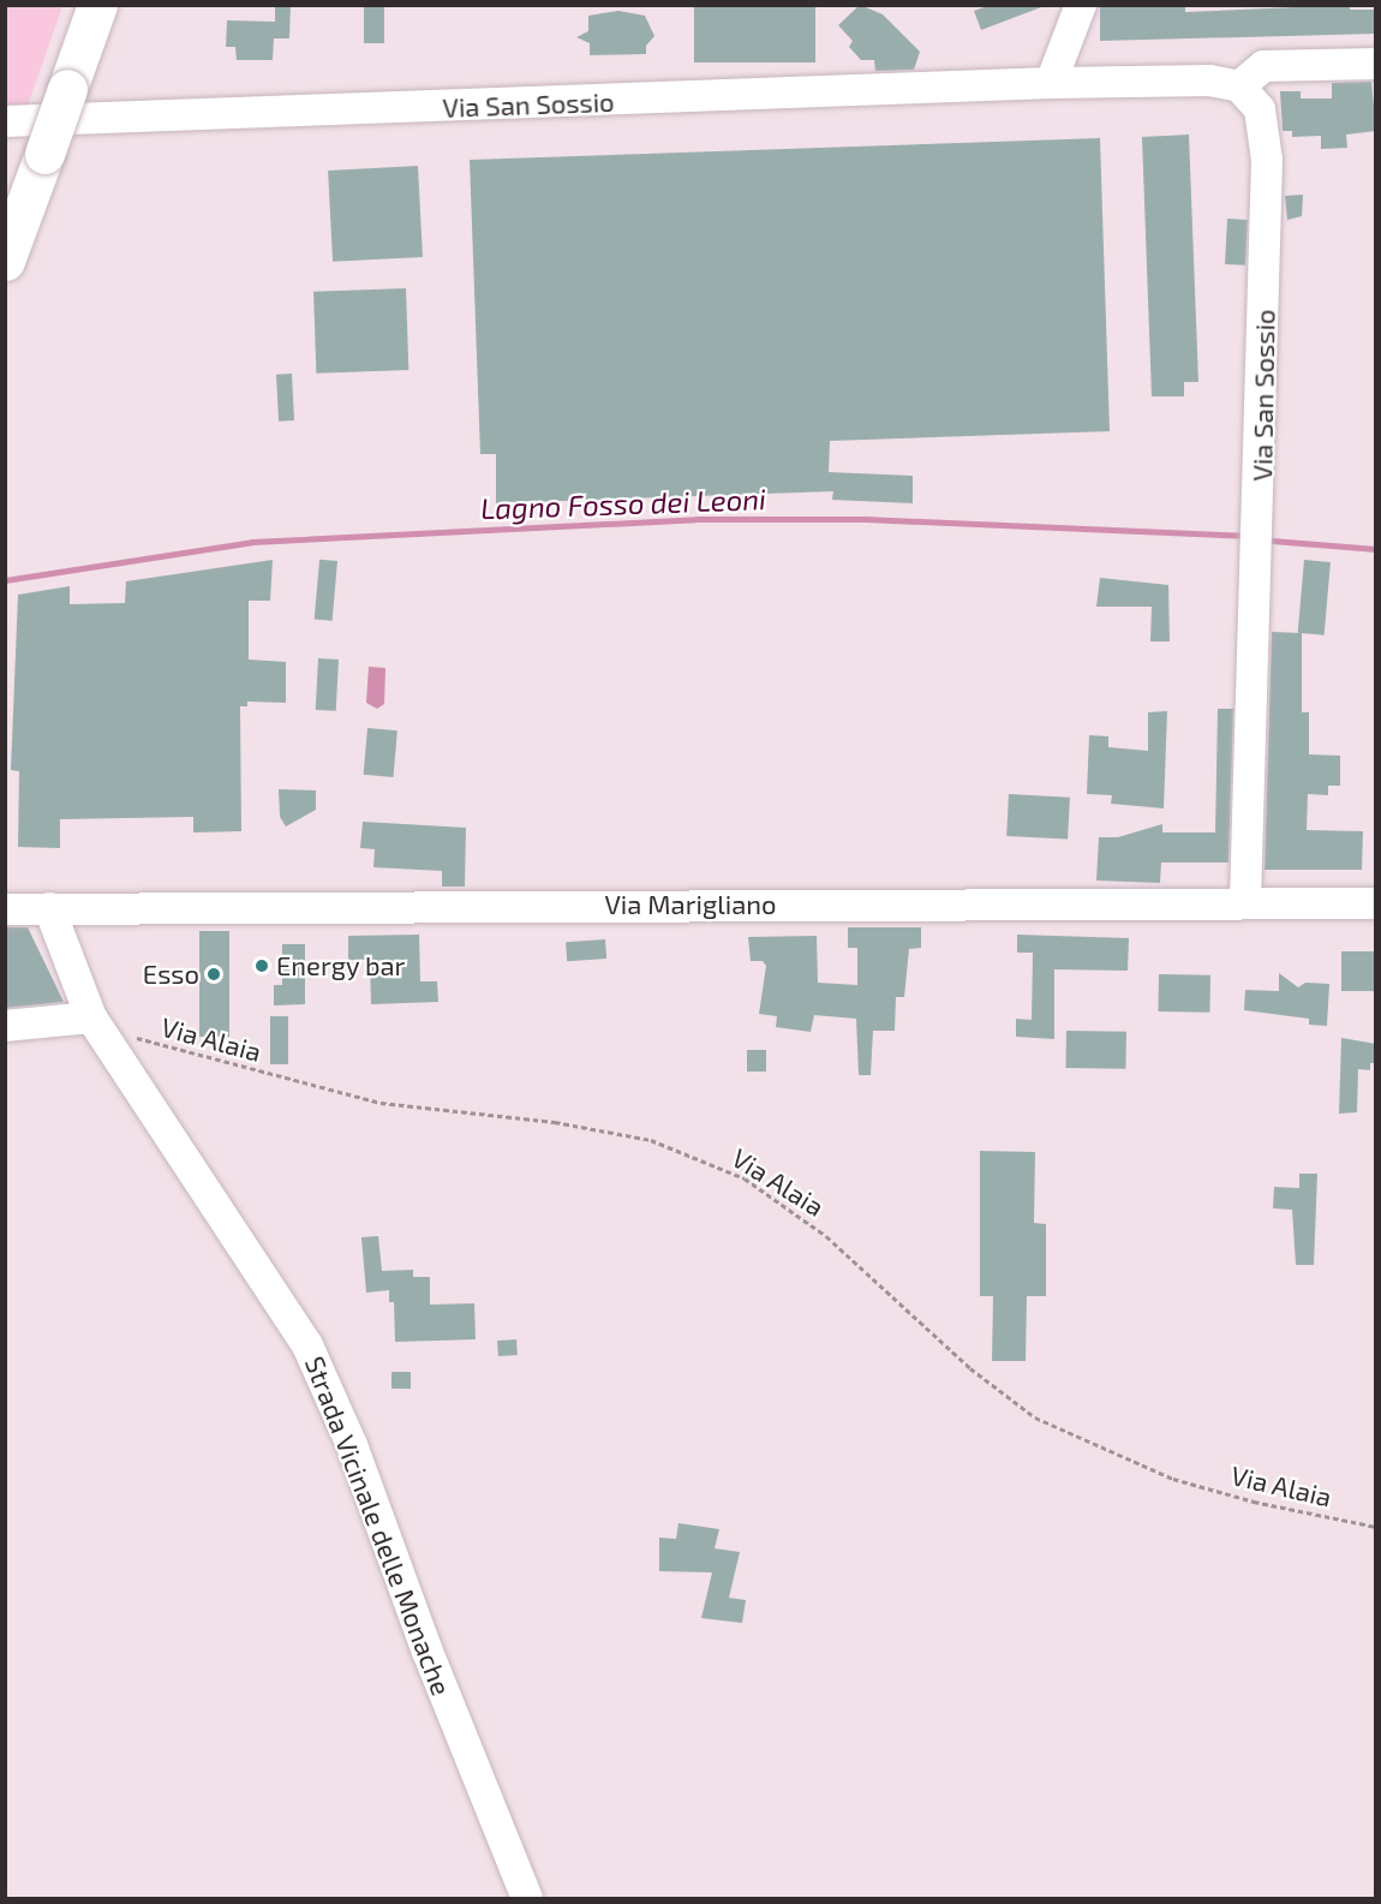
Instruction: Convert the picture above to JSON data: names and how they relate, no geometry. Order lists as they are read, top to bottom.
{
  "streets": {
    "street": ["Via San Sossio", "Via Marigliano", "Strada Vicinale delle Monache"],
    "path": ["Via Alaia"]
  },
  "crossings": [
    ["Via San Sossio", "Via Marigliano"],
    ["Via Marigliano", "Strada Vicinale delle Monache"],
    ["Via Alaia", "Strada Vicinale delle Monache"]
  ],
  "water": ["Lagno Fosso dei Leoni"],
  "places": ["Energy bar", "Esso"]
}
